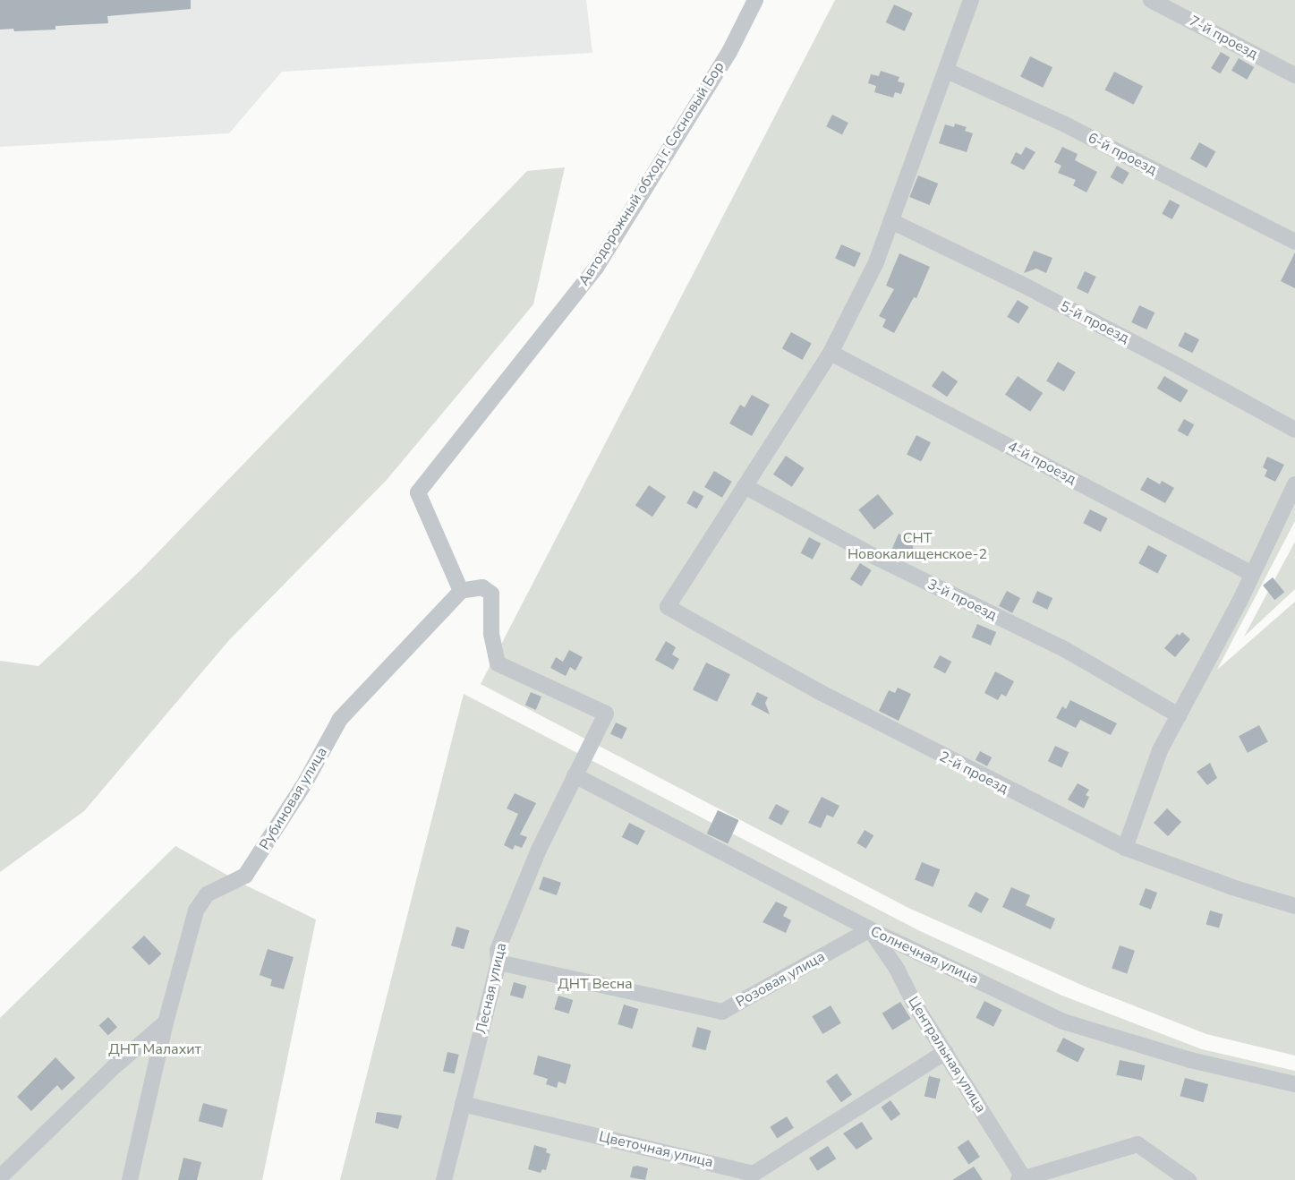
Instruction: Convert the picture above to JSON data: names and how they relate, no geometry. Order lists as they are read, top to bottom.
{
  "streets": {
    "street": [
      "7-й проезд",
      "6-й проезд",
      "Автодорожный обход г. Сосновый Бор",
      "5-й проезд",
      "4-й проезд",
      "3-й проезд",
      "2-й проезд",
      "Рубиновая улица",
      "Солнечная улица",
      "Розовая улица",
      "Лесная улица",
      "Центральная улица",
      "Цветочная улица"
    ]
  },
  "crossings": [
    ["Автодорожный обход г. Сосновый Бор", "Рубиновая улица"],
    ["Автодорожный обход г. Сосновый Бор", "Лесная улица"],
    ["3-й проезд", "2-й проезд"],
    ["Рубиновая улица", "Лесная улица"],
    ["Солнечная улица", "Розовая улица"],
    ["Солнечная улица", "Лесная улица"],
    ["Солнечная улица", "Центральная улица"],
    ["Розовая улица", "Лесная улица"],
    ["Розовая улица", "Центральная улица"],
    ["Лесная улица", "Цветочная улица"],
    ["Центральная улица", "Цветочная улица"]
  ],
  "parks": ["СНТ Новокалищенское-2", "ДНТ Весна", "ДНТ Малахит"]
}
